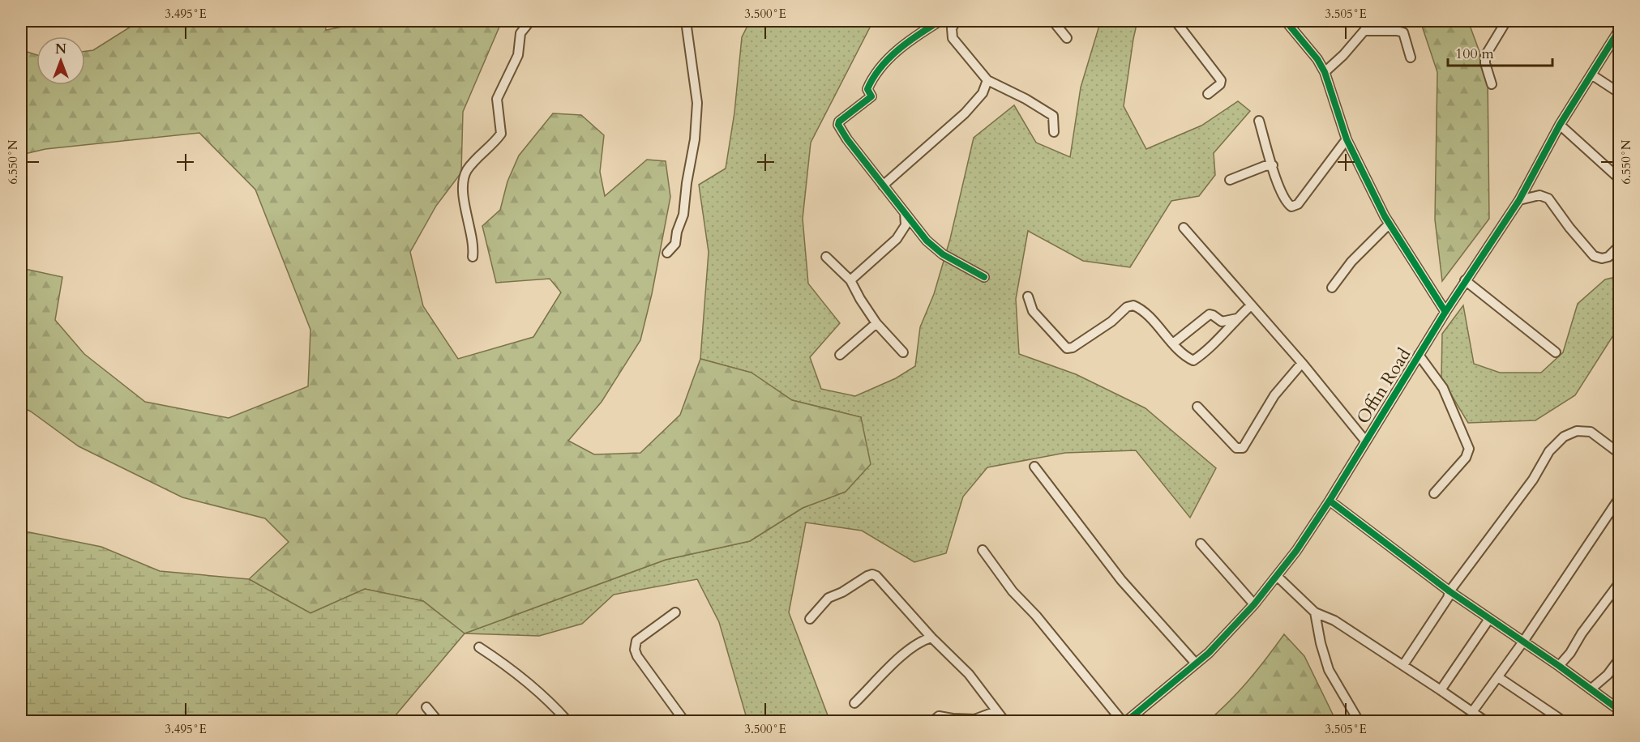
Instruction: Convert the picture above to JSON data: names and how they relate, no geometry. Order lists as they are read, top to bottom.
{
  "streets": {
    "street": ["Offin Road"]
  },
  "scale_bar": "100 m",
  "north": "top",
  "coordinates": [
    "3.495°E",
    "3.500°E",
    "3.505°E",
    "6.550°N"
  ]
}
